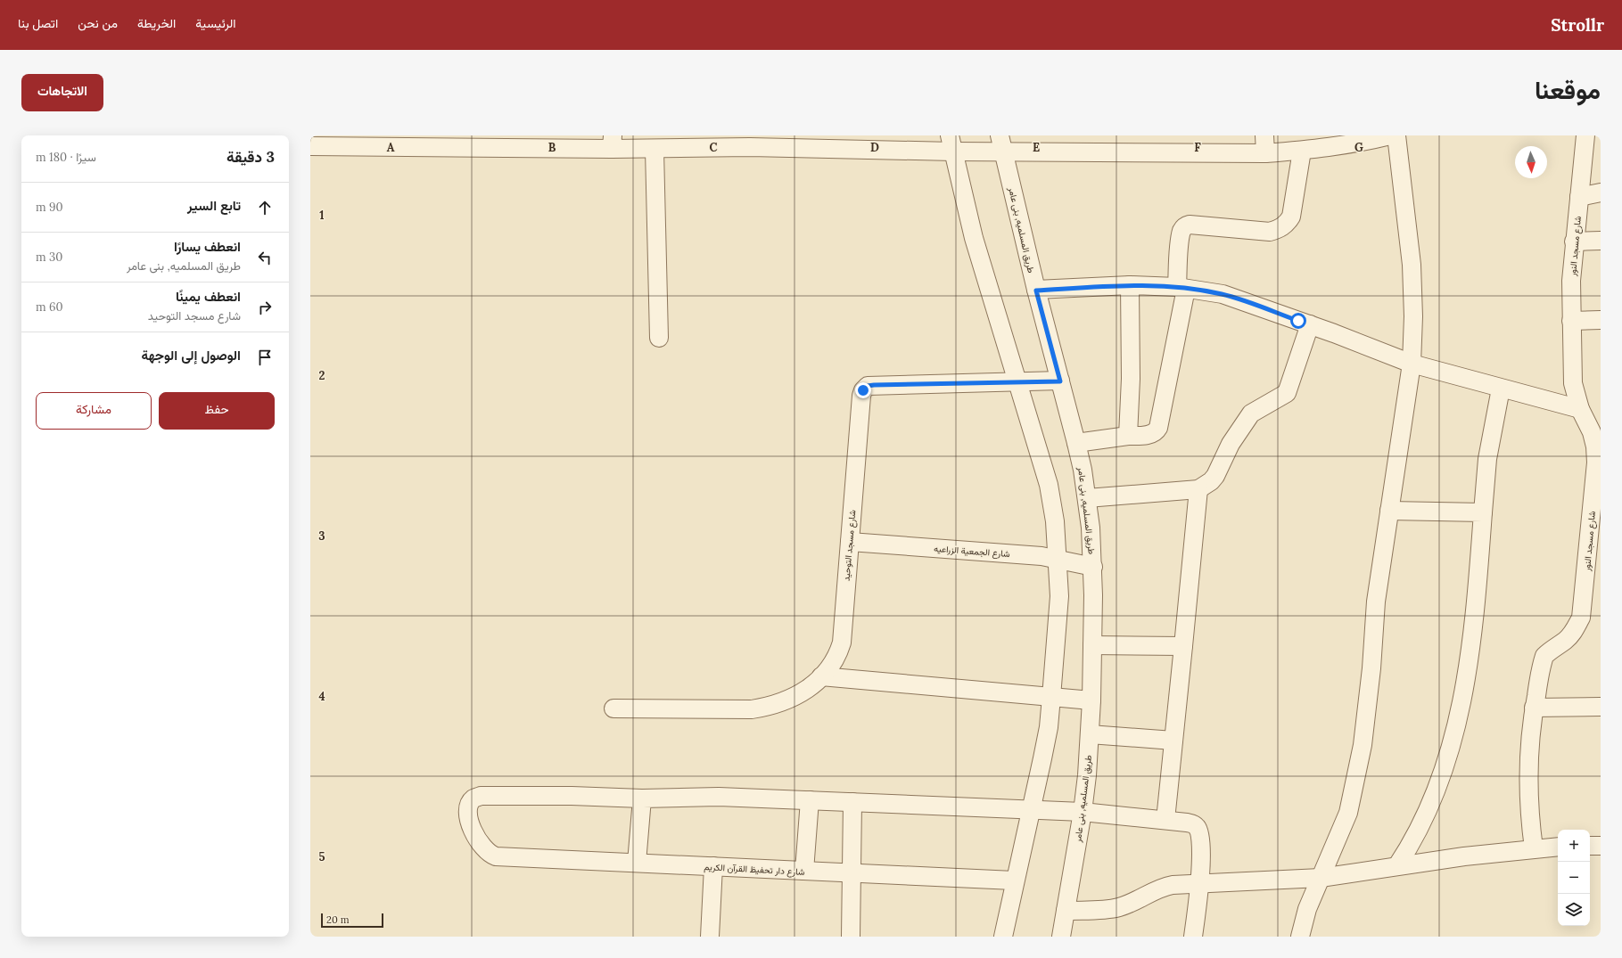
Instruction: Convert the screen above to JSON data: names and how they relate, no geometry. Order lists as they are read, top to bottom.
{
  "streets": {
    "street": [
      "طريق المسلميه, بنى عامر",
      "شارع مسجد النور",
      "شارع مسجد التوحيد",
      "شارع الجمعية الزراعيه",
      "شارع دار تحفيظ القرآن الكريم"
    ]
  },
  "crossings": [
    ["طريق المسلميه, بنى عامر", "شارع مسجد التوحيد"],
    ["طريق المسلميه, بنى عامر", "شارع الجمعية الزراعيه"],
    ["شارع مسجد التوحيد", "شارع الجمعية الزراعيه"]
  ],
  "scale_bar": "20 m",
  "north": "bottom",
  "page": {
    "header": "Strollr",
    "nav": [
      "الرئيسية",
      "الخريطة",
      "من نحن",
      "اتصل بنا"
    ],
    "title": "موقعنا",
    "buttons": [
      "الاتجاهات",
      ["حفظ", "مشاركة"]
    ],
    "heading": ["3 دقيقة", "سيرًا · 180 m"],
    "list": [
      ["تابع السير", "90 m"],
      ["انعطف يسارًا", "طريق المسلميه, بنى عامر", "30 m"],
      ["انعطف يمينًا", "شارع مسجد التوحيد", "60 m"],
      "الوصول إلى الوجهة"
    ],
    "map_buttons": ["+", "−"],
    "scale": "20 m"
  },
  "grid": {
    "columns": [
      "A",
      "B",
      "C",
      "D",
      "E",
      "F",
      "G"
    ],
    "rows": [
      "1",
      "2",
      "3",
      "4",
      "5"
    ]
  }
}
